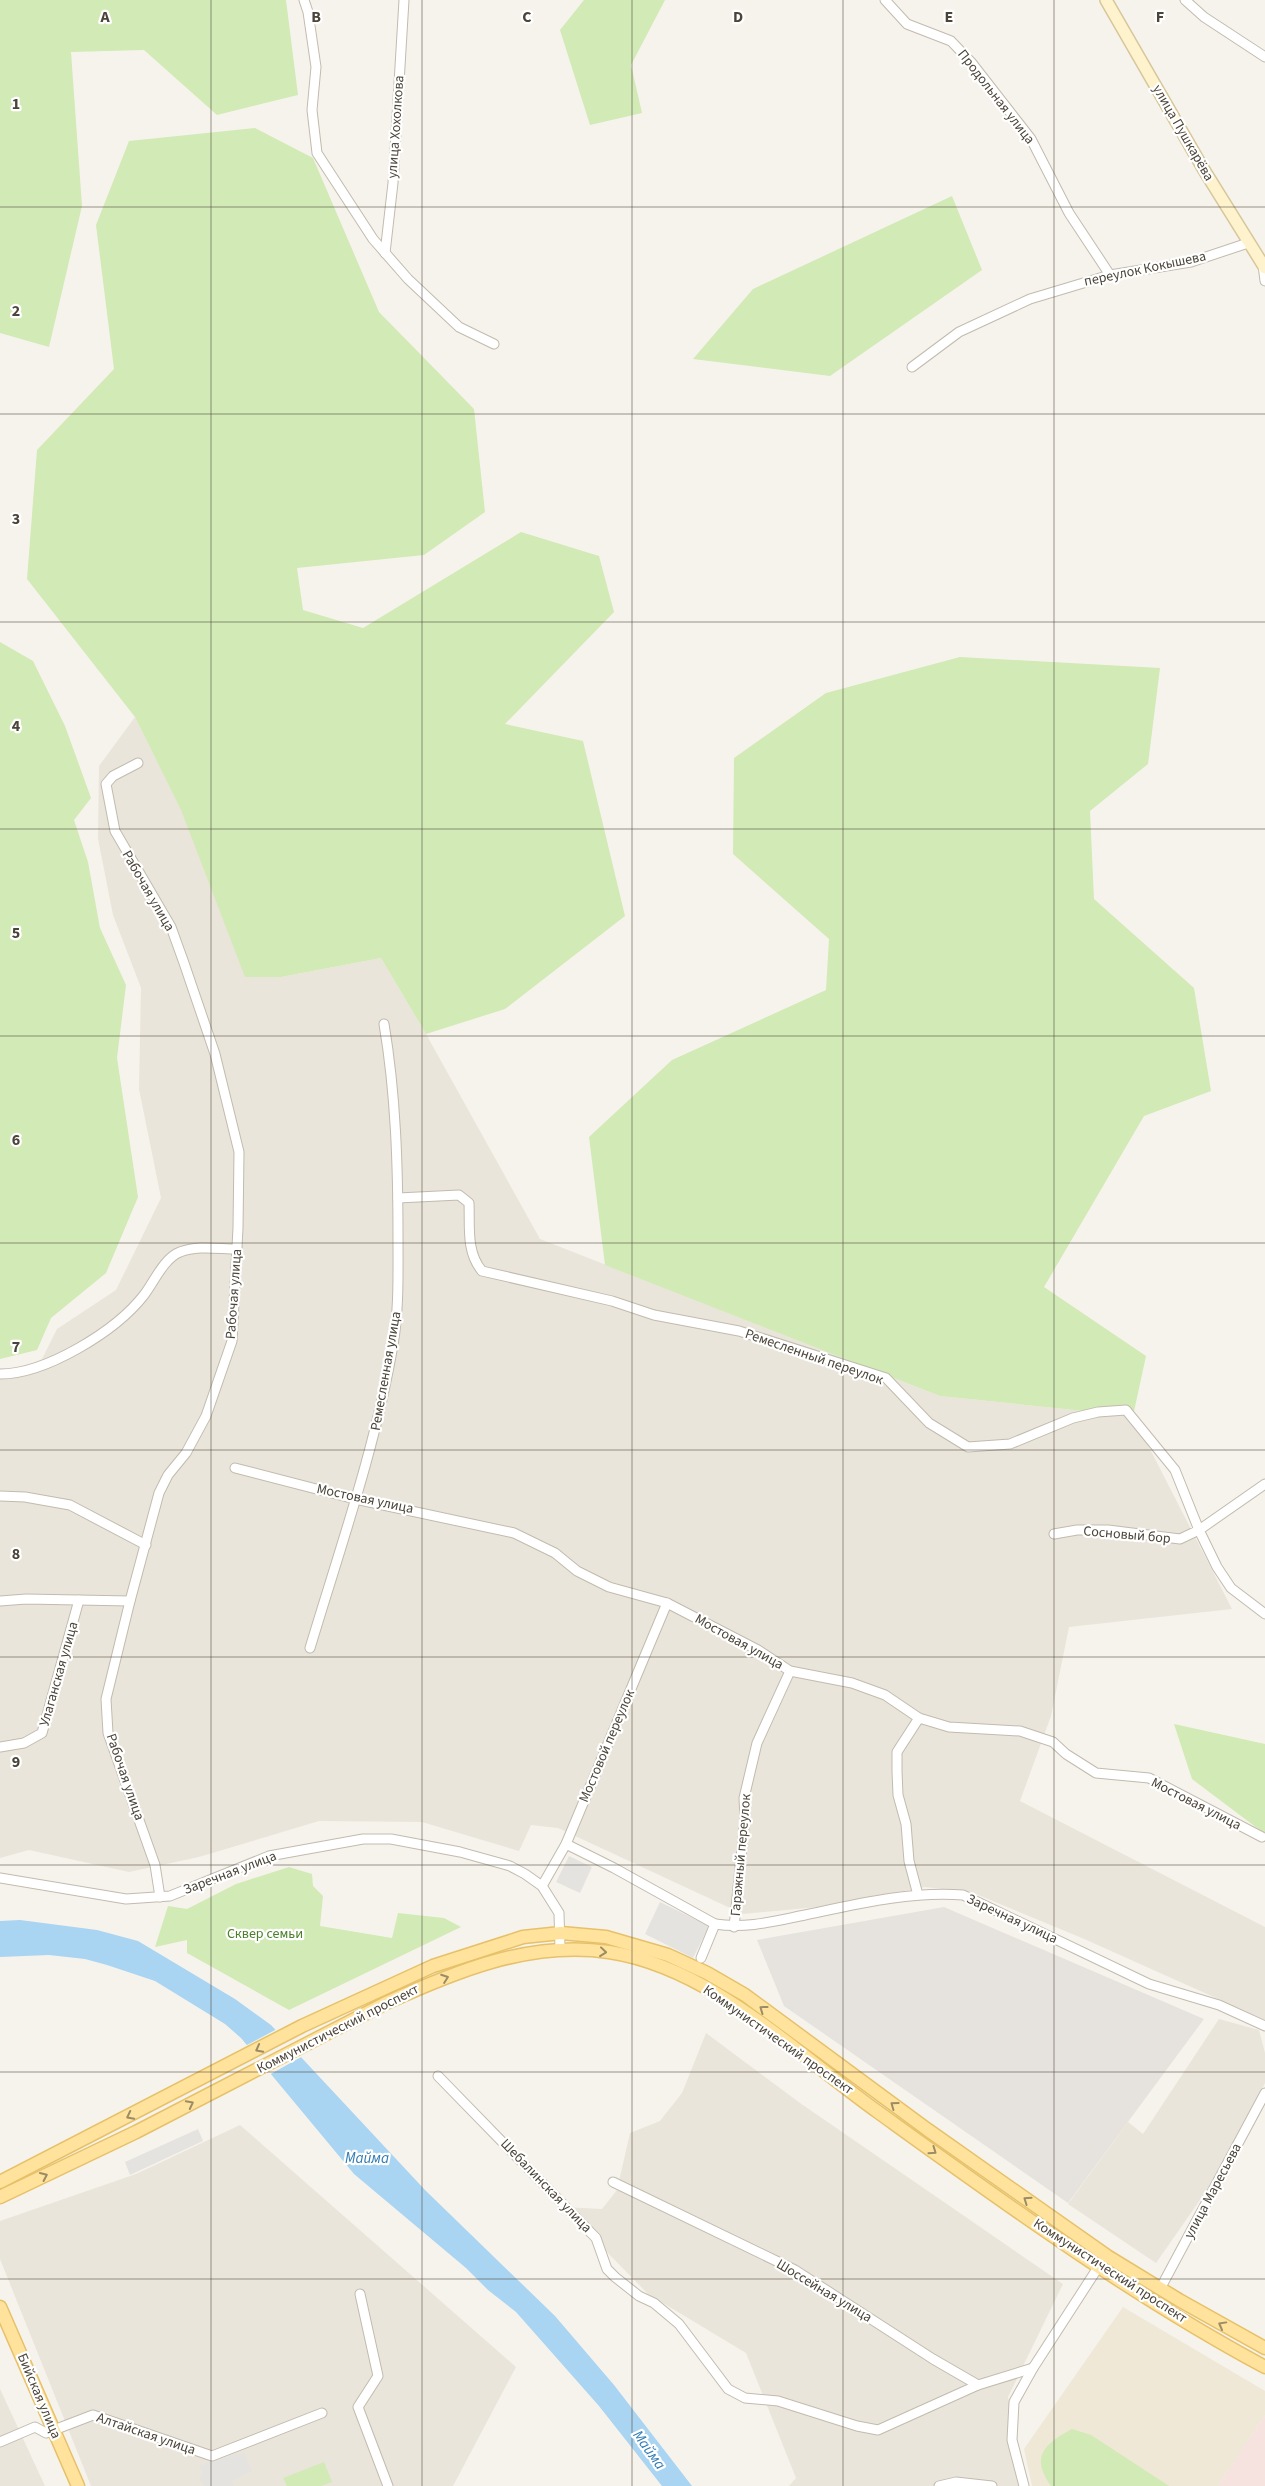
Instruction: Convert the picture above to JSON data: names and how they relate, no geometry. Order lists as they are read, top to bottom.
{
  "streets": {
    "main road": ["Коммунистический проспект", "Бийская улица"],
    "street": [
      "Продольная улица",
      "улица Хохолкова",
      "улица Пушкарёва",
      "переулок Кокышева",
      "Рабочая улица",
      "Ремесленный переулок",
      "Ремесленная улица",
      "Мостовая улица",
      "Сосновый бор",
      "Улаганская улица",
      "Мостовой переулок",
      "Гаражный переулок",
      "Заречная улица",
      "Шебалинская улица",
      "улица Маресьева",
      "Шоссейная улица",
      "Алтайская улица"
    ]
  },
  "crossings": [
    ["Продольная улица", "переулок Кокышева"],
    ["улица Пушкарёва", "переулок Кокышева"],
    ["Рабочая улица", "Заречная улица"],
    ["Ремесленный переулок", "Ремесленная улица"],
    ["Ремесленный переулок", "Сосновый бор"],
    ["Ремесленная улица", "Мостовая улица"],
    ["Мостовая улица", "Мостовой переулок"],
    ["Мостовая улица", "Гаражный переулок"],
    ["Мостовой переулок", "Заречная улица"],
    ["Гаражный переулок", "Заречная улица"],
    ["Коммунистический проспект", "улица Маресьева"],
    ["Шебалинская улица", "Шоссейная улица"],
    ["Бийская улица", "Алтайская улица"]
  ],
  "water": ["Майма"],
  "parks": ["Сквер семьи"],
  "grid": {
    "columns": [
      "A",
      "B",
      "C",
      "D",
      "E",
      "F"
    ],
    "rows": [
      "1",
      "2",
      "3",
      "4",
      "5",
      "6",
      "7",
      "8",
      "9"
    ]
  }
}
